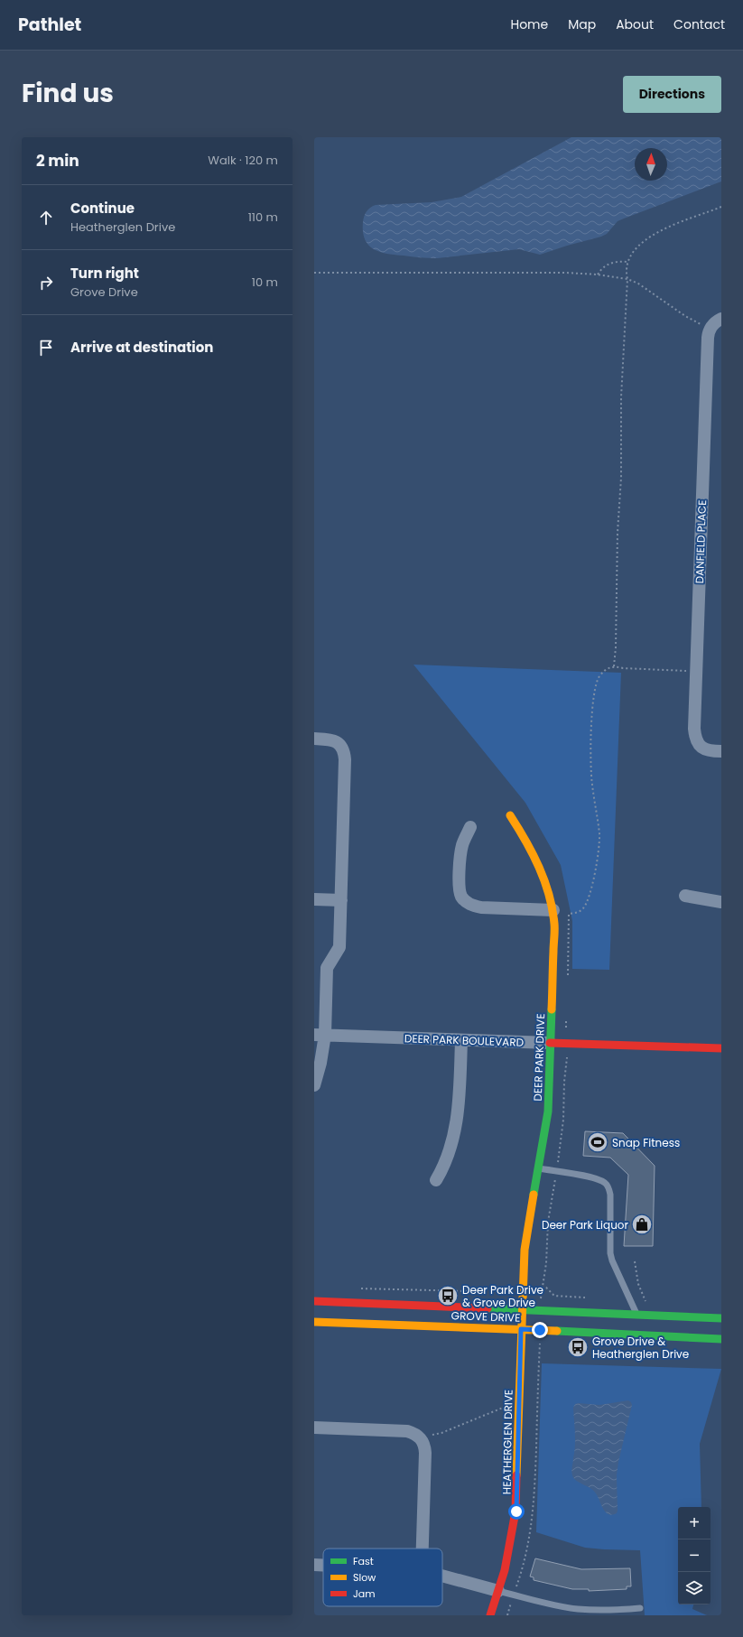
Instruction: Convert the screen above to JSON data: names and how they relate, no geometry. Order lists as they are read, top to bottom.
{
  "streets": {
    "street": [
      "DANFIELD PLACE",
      "DEER PARK BOULEVARD",
      "DEER PARK DRIVE",
      "GROVE DRIVE",
      "HEATHERGLEN DRIVE"
    ]
  },
  "crossings": [
    ["DEER PARK BOULEVARD", "DEER PARK DRIVE"],
    ["DEER PARK DRIVE", "GROVE DRIVE"],
    ["DEER PARK DRIVE", "HEATHERGLEN DRIVE"],
    ["GROVE DRIVE", "HEATHERGLEN DRIVE"]
  ],
  "places": {
    "sports": ["Snap Fitness"],
    "shop": ["Deer Park Liquor"],
    "bus stop": ["Deer Park Drive & Grove Drive", "Grove Drive & Heatherglen Drive"]
  },
  "legend": ["Fast", "Slow", "Jam"],
  "north": "top",
  "page": {
    "header": "Pathlet",
    "nav": [
      "Home",
      "Map",
      "About",
      "Contact"
    ],
    "title": "Find us",
    "buttons": "Directions",
    "heading": ["2 min", "Walk · 120 m"],
    "list": [
      ["Continue", "Heatherglen Drive", "110 m"],
      ["Turn right", "Grove Drive", "10 m"],
      "Arrive at destination"
    ],
    "map_buttons": ["+", "−"]
  }
}
